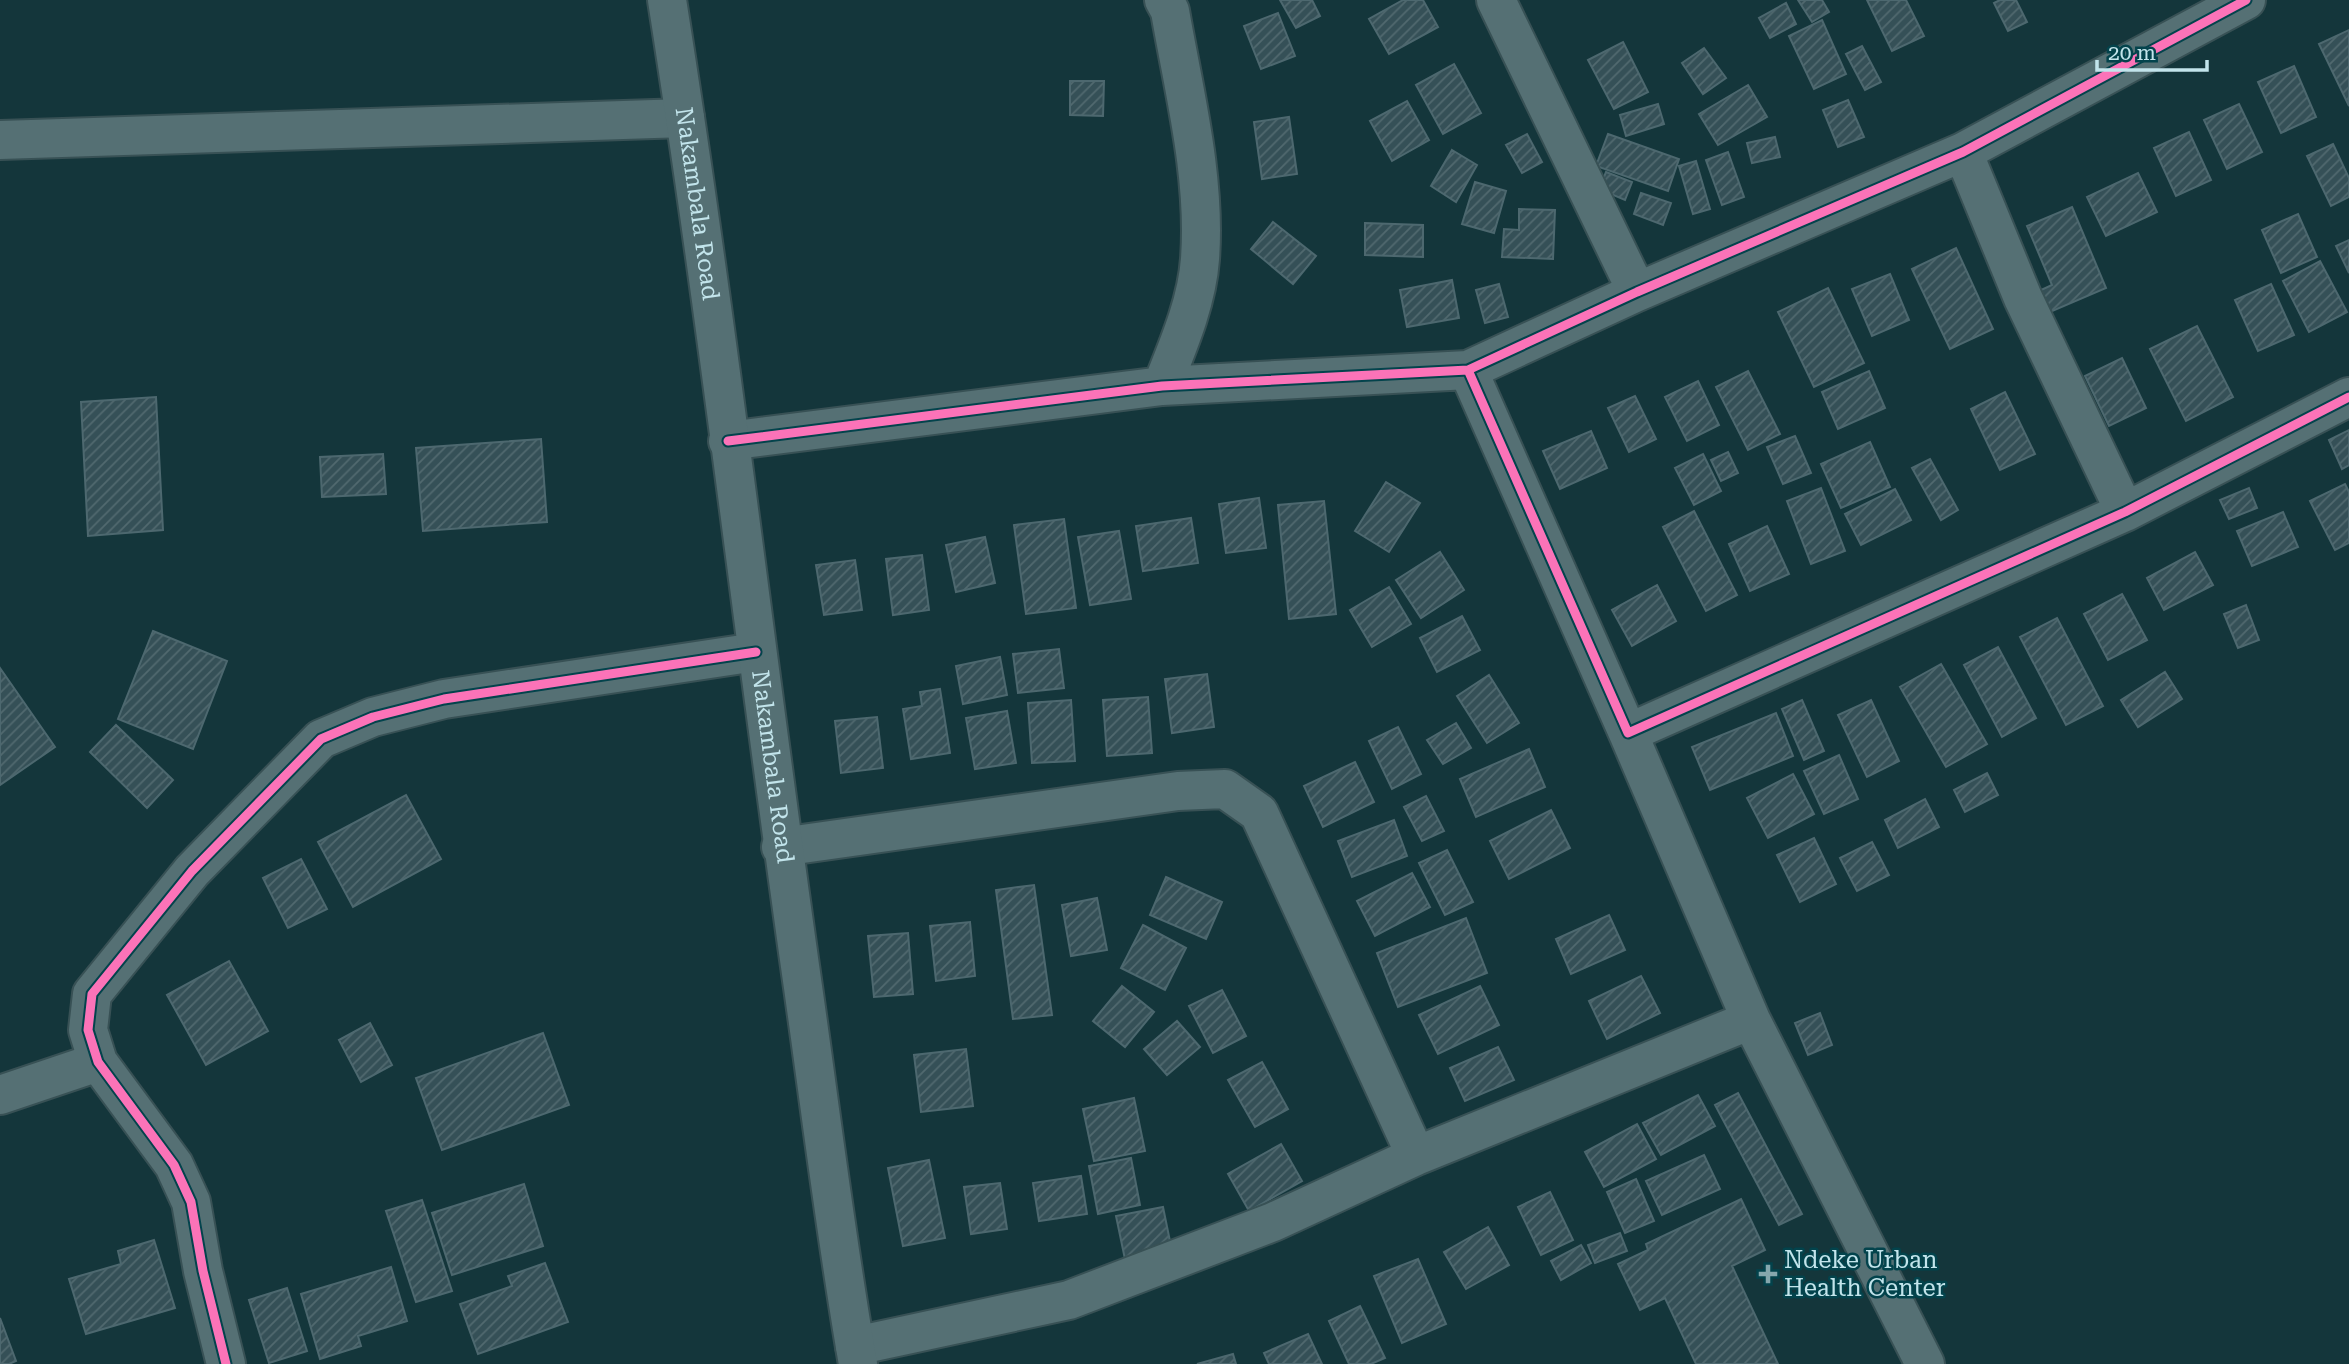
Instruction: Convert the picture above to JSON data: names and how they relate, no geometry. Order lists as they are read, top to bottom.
{
  "streets": {
    "street": ["Nakambala Road"]
  },
  "places": {
    "health": ["Ndeke Urban Health Center"]
  },
  "scale_bar": "20 m"
}
